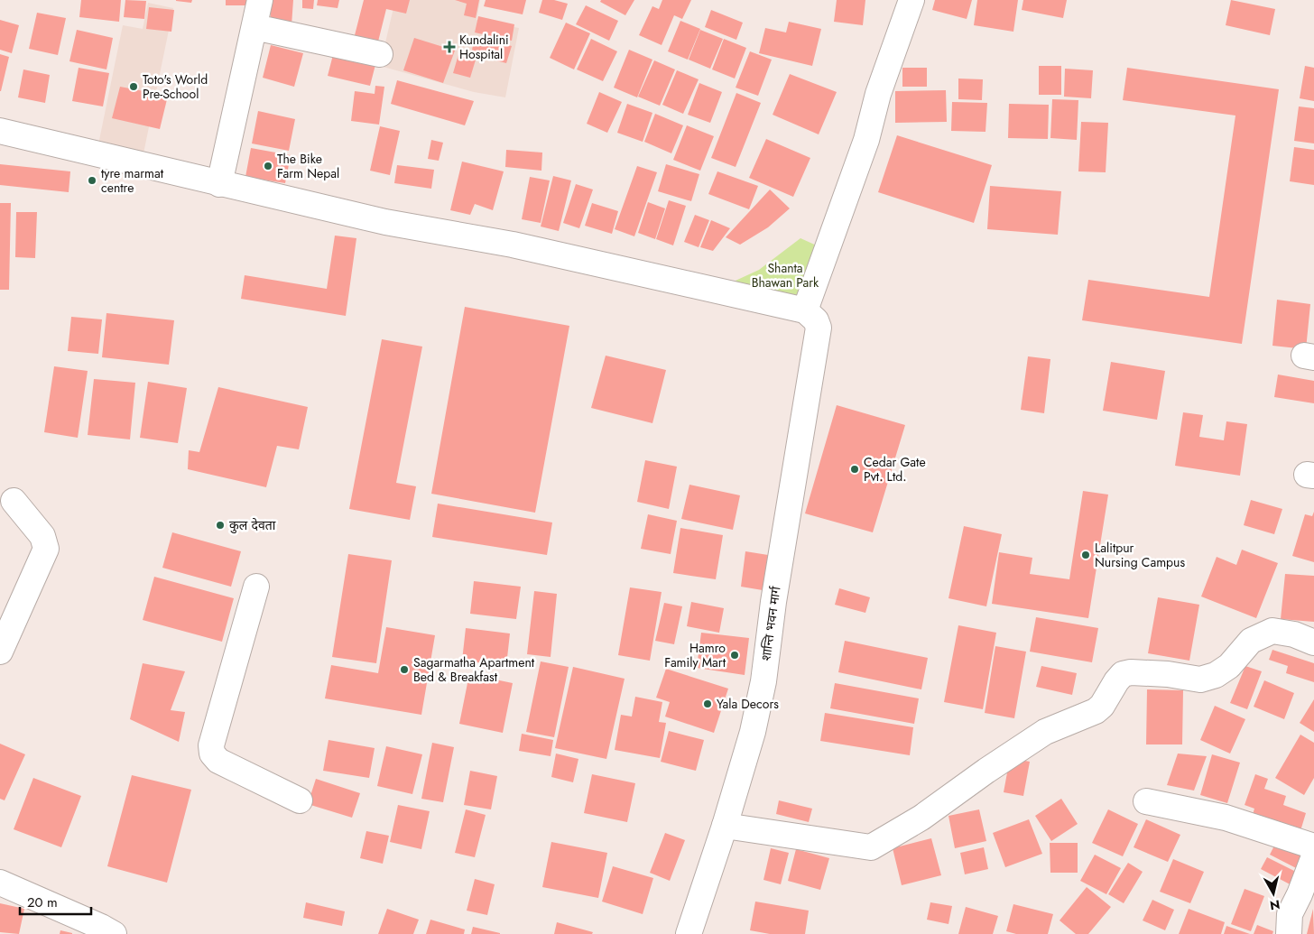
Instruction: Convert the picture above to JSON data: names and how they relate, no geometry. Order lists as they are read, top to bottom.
{
  "streets": {
    "street": ["शान्ति भवन मार्ग"]
  },
  "parks": ["Shanta Bhawan Park"],
  "places": {
    "health": ["Kundalini Hospital"],
    "other": [
      "Toto's World Pre-School",
      "The Bike Farm Nepal",
      "tyre marmat centre",
      "Cedar Gate Pvt. Ltd.",
      "कुल देवता",
      "Lalitpur Nursing Campus",
      "Hamro Family Mart",
      "Sagarmatha Apartment Bed & Breakfast",
      "Yala Decors"
    ]
  },
  "scale_bar": "20 m",
  "north": "bottom"
}
